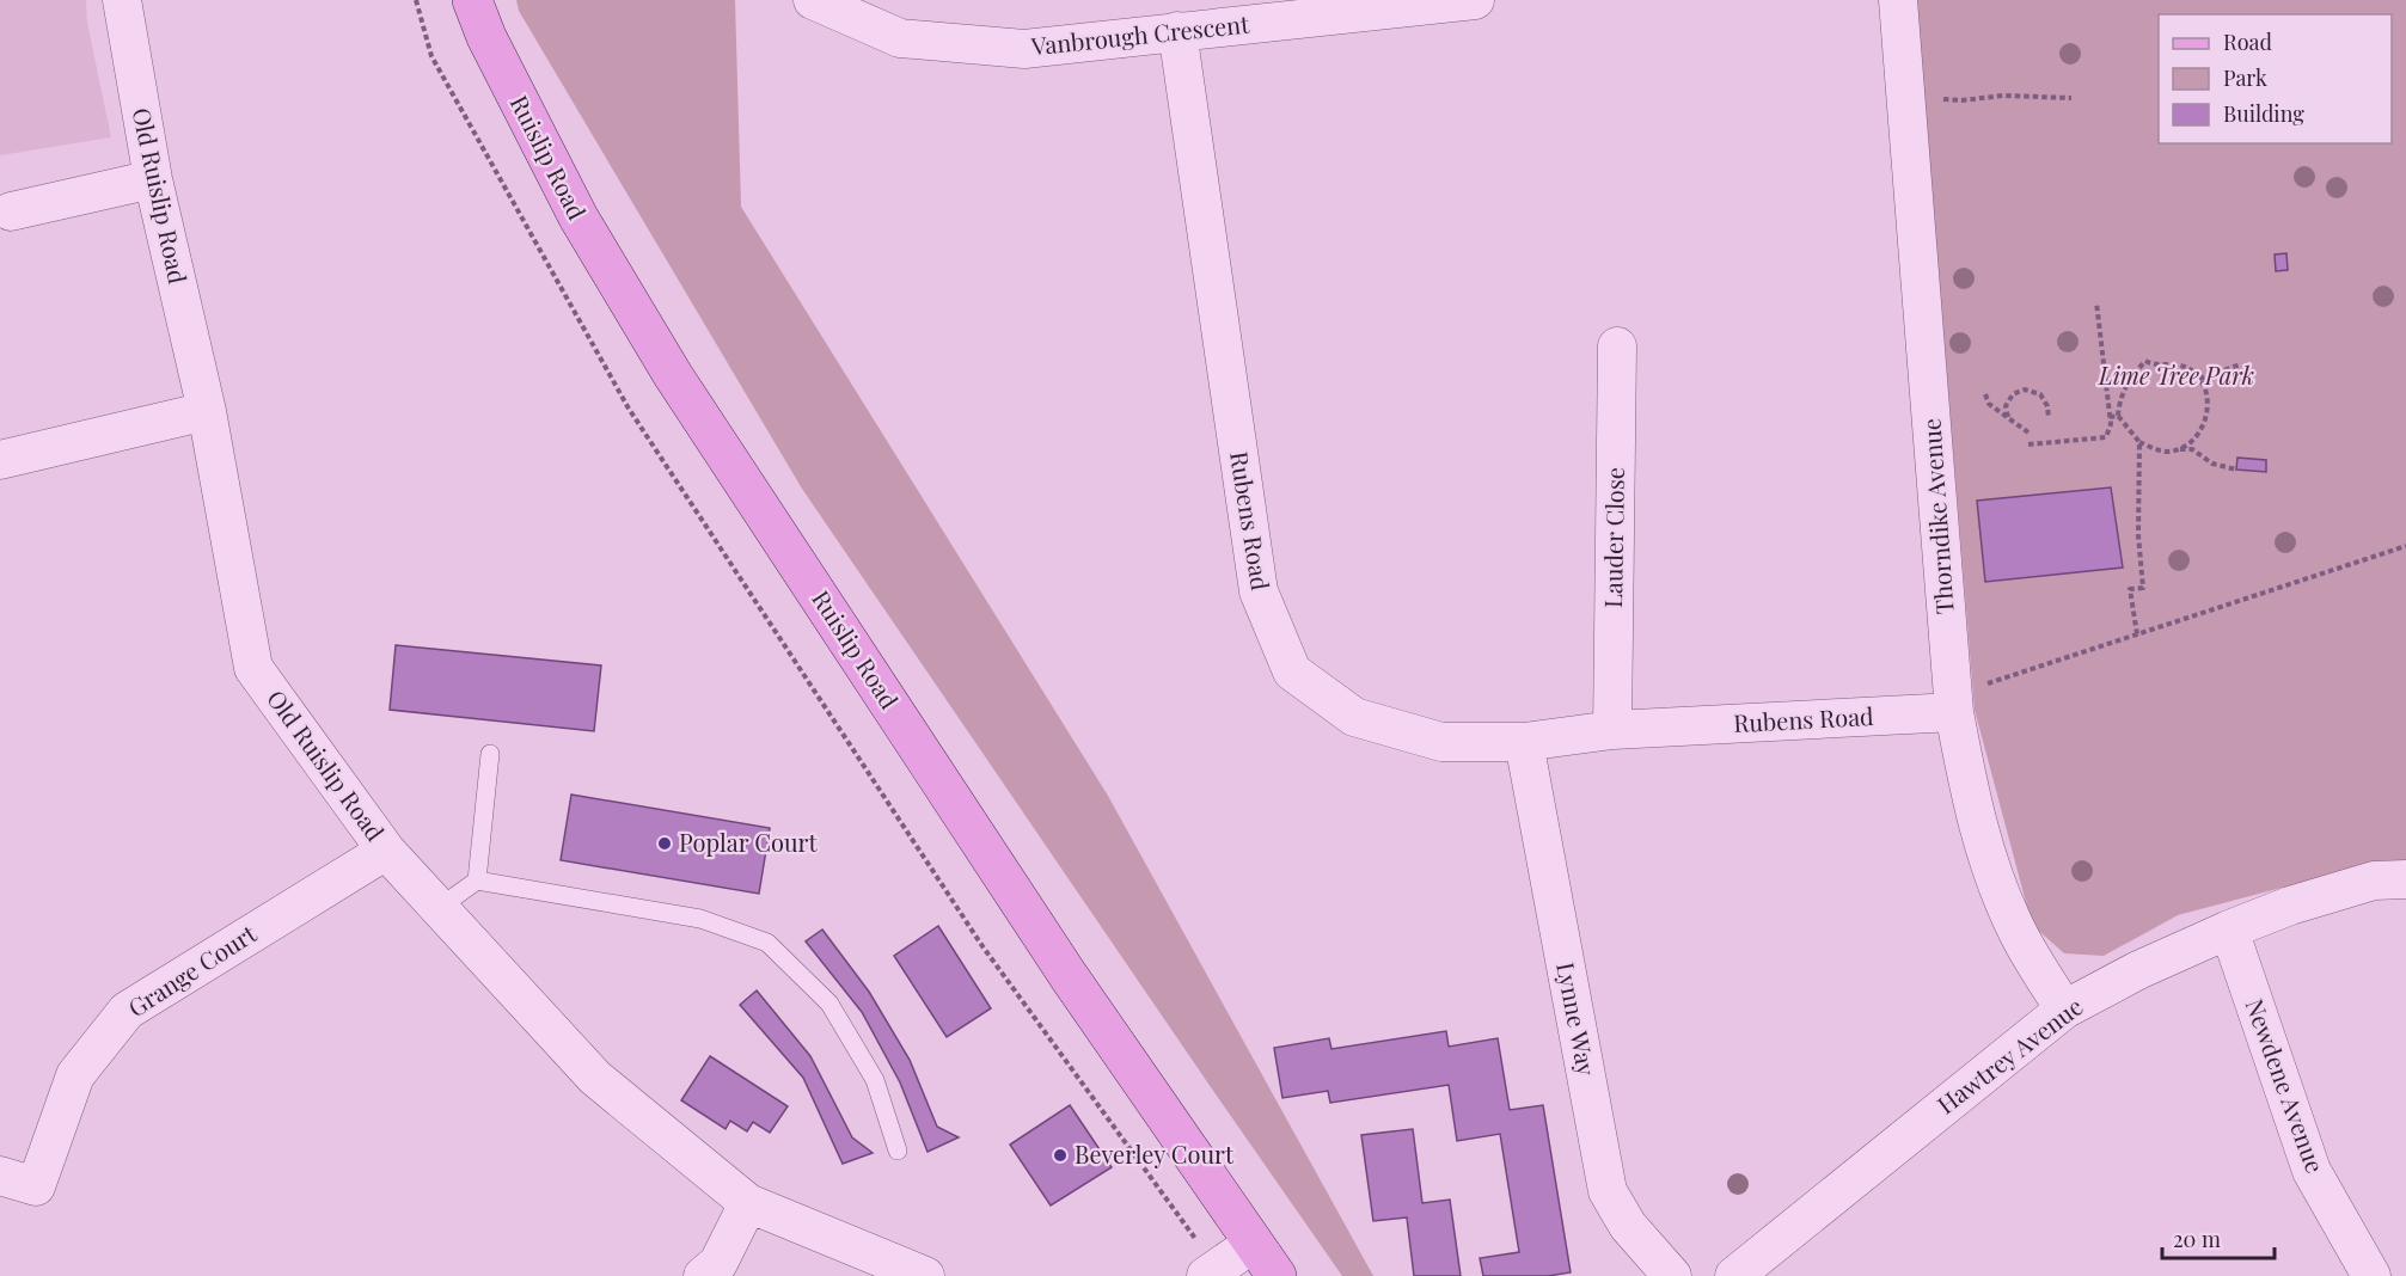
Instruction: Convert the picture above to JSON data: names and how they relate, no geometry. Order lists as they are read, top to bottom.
{
  "streets": {
    "main road": ["Ruislip Road"],
    "street": [
      "Vanbrough Crescent",
      "Old Ruislip Road",
      "Thorndike Avenue",
      "Rubens Road",
      "Lauder Close",
      "Grange Court",
      "Lynne Way",
      "Hawtrey Avenue",
      "Newdene Avenue"
    ]
  },
  "crossings": [
    ["Vanbrough Crescent", "Rubens Road"],
    ["Old Ruislip Road", "Grange Court"],
    ["Thorndike Avenue", "Rubens Road"],
    ["Thorndike Avenue", "Hawtrey Avenue"],
    ["Rubens Road", "Lauder Close"],
    ["Rubens Road", "Lynne Way"],
    ["Hawtrey Avenue", "Newdene Avenue"]
  ],
  "parks": ["Lime Tree Park"],
  "places": ["Poplar Court", "Beverley Court"],
  "legend": ["Road", "Park", "Building"],
  "scale_bar": "20 m"
}
